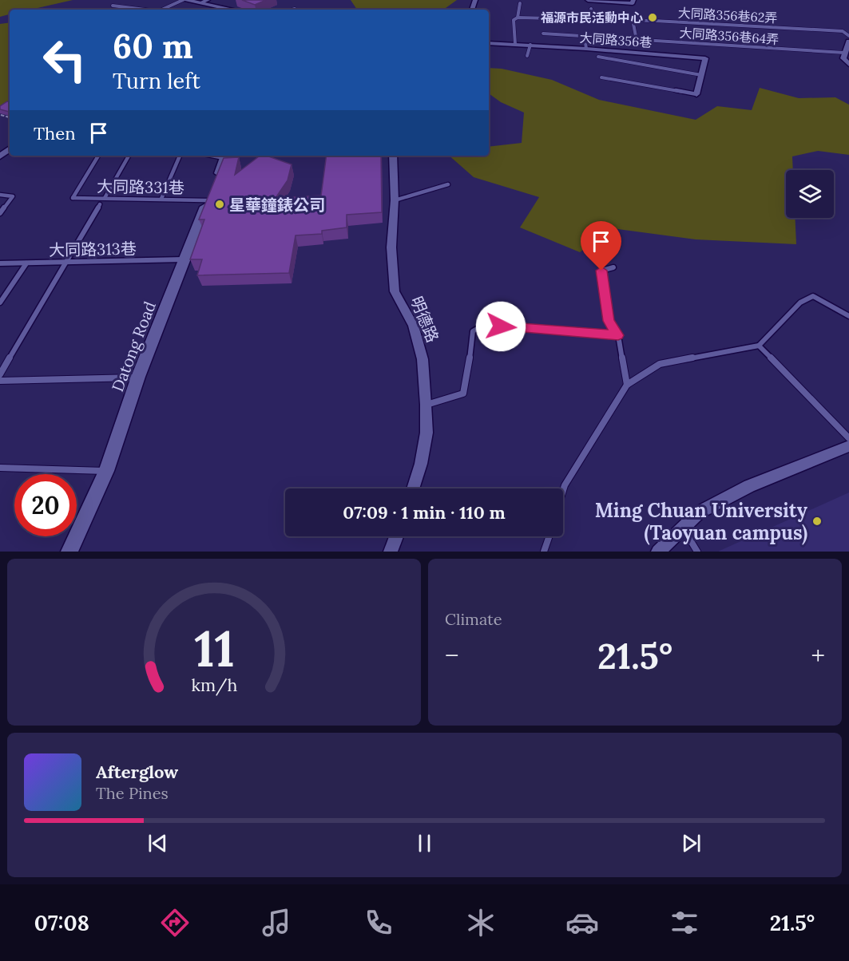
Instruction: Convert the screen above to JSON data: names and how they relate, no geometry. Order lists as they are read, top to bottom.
{
  "streets": {
    "street": ["大同路356巷", "明德路", "Datong Road"],
    "lane": [
      "大同路356巷62弄",
      "大同路356巷64弄",
      "大同路331巷",
      "大同路313巷"
    ]
  },
  "crossings": [
    ["大同路331巷", "Datong Road"],
    ["大同路313巷", "Datong Road"]
  ],
  "places": ["福源市民活動中心", "星華鐘錶公司", "Ming Chuan University (Taoyuan campus)"],
  "page": {
    "turn": ["60 m", "Turn left"],
    "then": "Then",
    "limit": "20",
    "trip": "07:09 · 1 min · 110 m",
    "tile": "Climate",
    "heat": ["−", "21.5°", "+"],
    "song": ["Afterglow", "The Pines"],
    "tabs": ["07:08", "21.5°"],
    "gauge": ["11", "km/h"]
  }
}
